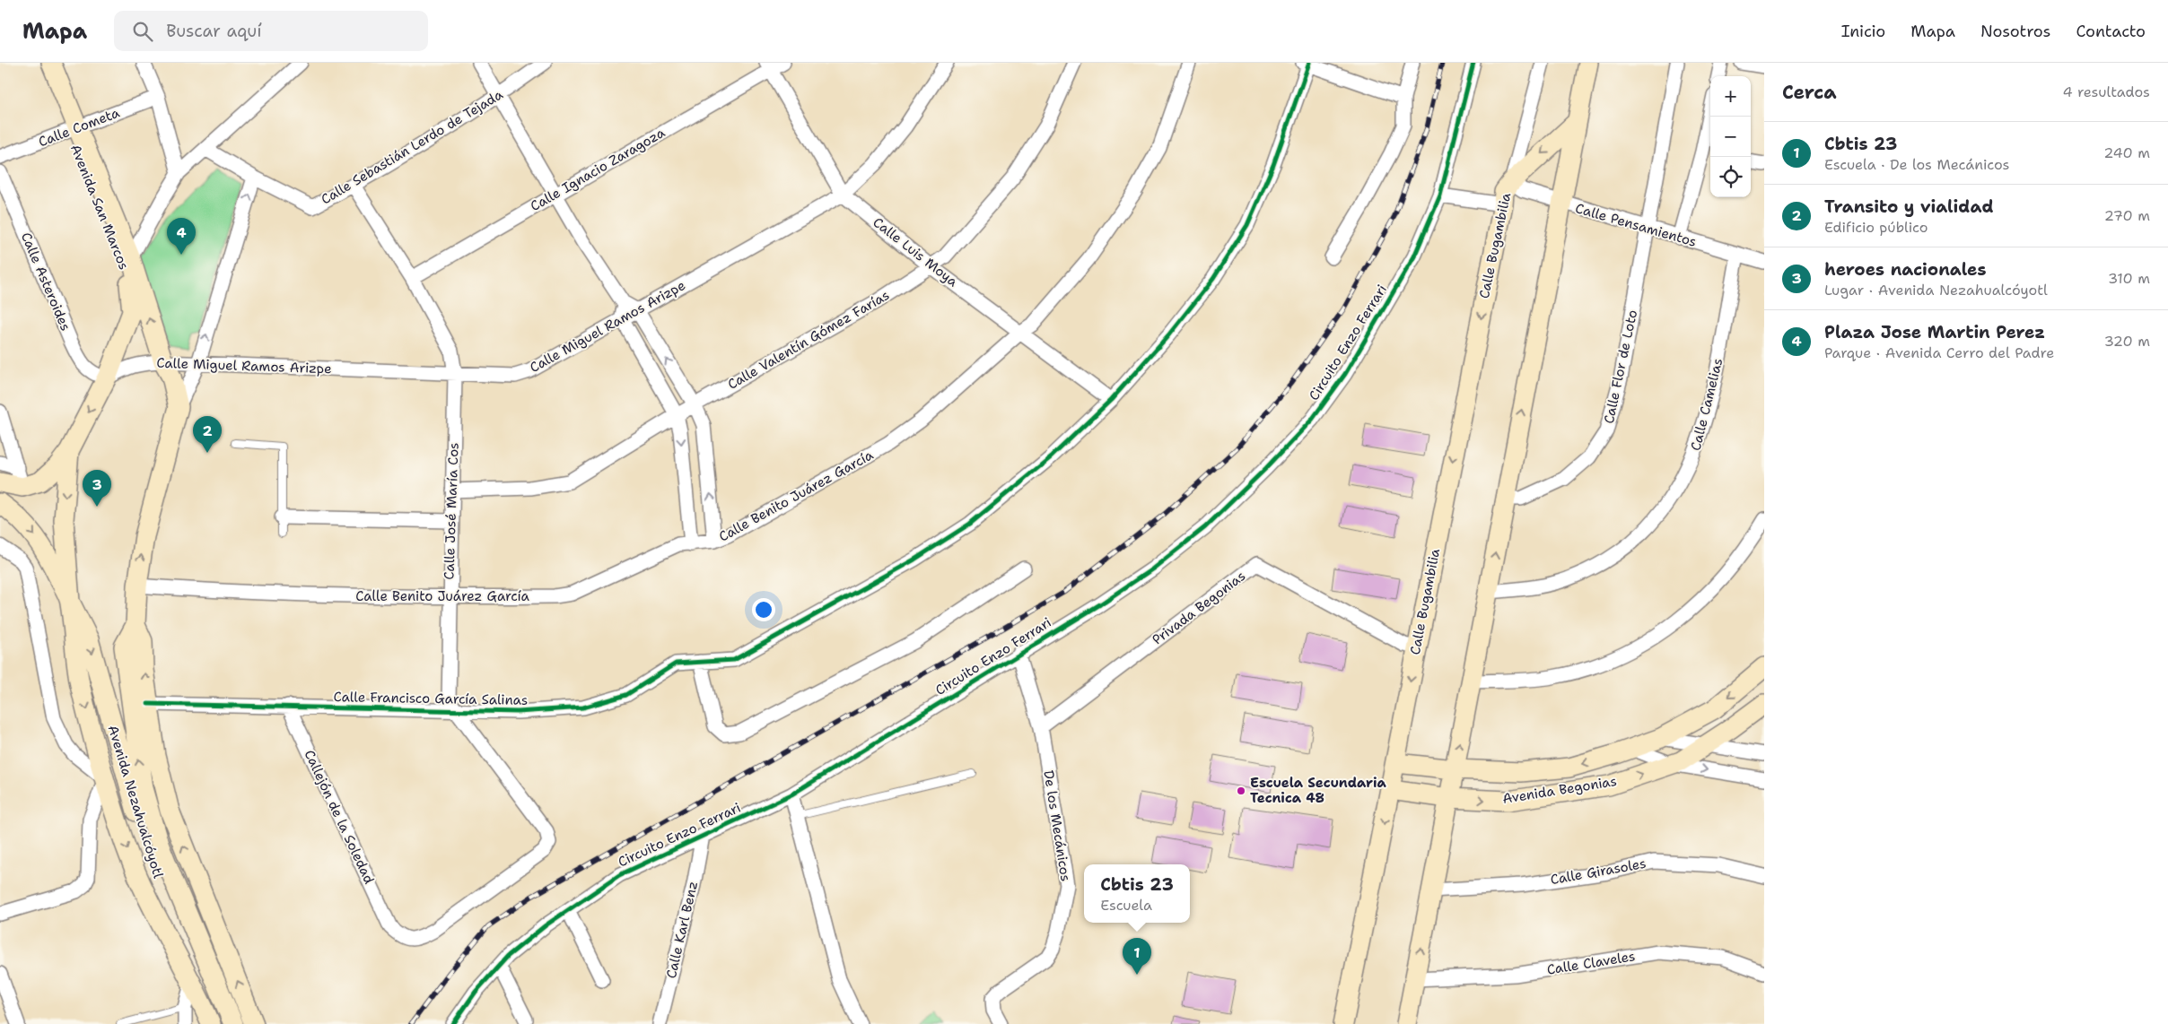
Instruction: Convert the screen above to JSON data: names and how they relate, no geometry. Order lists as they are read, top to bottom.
{
  "streets": {
    "main road": [
      "Avenida San Marcos",
      "Calle Bugambilia",
      "Avenida Begonias",
      "Avenida Nezahualcóyotl"
    ],
    "street": [
      "Calle Cometa",
      "Calle Sebastián Lerdo de Tejada",
      "Calle Ignacio Zaragoza",
      "Calle Pensamientos",
      "Calle Luis Moya",
      "Calle Asteroides",
      "Calle Miguel Ramos Arizpe",
      "Calle Valentín Gómez Farías",
      "Circuito Enzo Ferrari",
      "Calle Flor de Loto",
      "Calle Camelias",
      "Calle Benito Juárez García",
      "Calle José María Cos",
      "Privada Begonias",
      "Calle Francisco García Salinas",
      "Callejón de la Soledad",
      "De los Mecánicos",
      "Calle Girasoles",
      "Calle Karl Benz",
      "Calle Claveles"
    ]
  },
  "crossings": [
    ["Calle Cometa", "Avenida San Marcos"],
    ["Calle Sebastián Lerdo de Tejada", "Calle José María Cos"],
    ["Calle Ignacio Zaragoza", "Calle Luis Moya"],
    ["Calle Ignacio Zaragoza", "Calle José María Cos"],
    ["Avenida San Marcos", "Calle Asteroides"],
    ["Avenida San Marcos", "Calle Miguel Ramos Arizpe"],
    ["Avenida San Marcos", "Avenida Nezahualcóyotl"],
    ["Calle Pensamientos", "Calle Bugambilia"],
    ["Calle Pensamientos", "Calle Flor de Loto"],
    ["Calle Pensamientos", "Calle Camelias"],
    ["Calle Bugambilia", "Privada Begonias"],
    ["Calle Bugambilia", "Avenida Begonias"],
    ["Calle Luis Moya", "Calle Miguel Ramos Arizpe"],
    ["Calle Luis Moya", "Calle Valentín Gómez Farías"],
    ["Calle Luis Moya", "Calle Benito Juárez García"],
    ["Calle Luis Moya", "Calle Francisco García Salinas"],
    ["Calle Asteroides", "Calle Miguel Ramos Arizpe"],
    ["Calle Miguel Ramos Arizpe", "Calle José María Cos"],
    ["Calle Valentín Gómez Farías", "Calle José María Cos"],
    ["Circuito Enzo Ferrari", "De los Mecánicos"],
    ["Circuito Enzo Ferrari", "Calle Karl Benz"],
    ["Calle Benito Juárez García", "Calle José María Cos"],
    ["Calle Benito Juárez García", "Avenida Nezahualcóyotl"],
    ["Calle José María Cos", "Calle Francisco García Salinas"],
    ["Calle José María Cos", "Callejón de la Soledad"],
    ["Privada Begonias", "De los Mecánicos"],
    ["Calle Francisco García Salinas", "Avenida Nezahualcóyotl"],
    ["Calle Francisco García Salinas", "Callejón de la Soledad"]
  ],
  "places": ["Escuela Secundaria Tecnica 48"],
  "page": {
    "header": "Mapa",
    "search": "Buscar aquí",
    "nav": [
      "Inicio",
      "Mapa",
      "Nosotros",
      "Contacto"
    ],
    "heading": ["Cerca", "4 resultados"],
    "map_buttons": ["+", "−"],
    "list": [
      {
        "mark": "1",
        "name": "Cbtis 23",
        "note": "Escuela · De los Mecánicos",
        "value": "240 m"
      },
      {
        "mark": "2",
        "name": "Transito y vialidad",
        "note": "Edificio público",
        "value": "270 m"
      },
      {
        "mark": "3",
        "name": "heroes nacionales",
        "note": "Lugar · Avenida Nezahualcóyotl",
        "value": "310 m"
      },
      {
        "mark": "4",
        "name": "Plaza Jose Martin Perez",
        "note": "Parque · Avenida Cerro del Padre",
        "value": "320 m"
      }
    ],
    "pins": [
      "4",
      "2",
      "3",
      "1"
    ],
    "popup": ["Cbtis 23", "Escuela"]
  }
}
